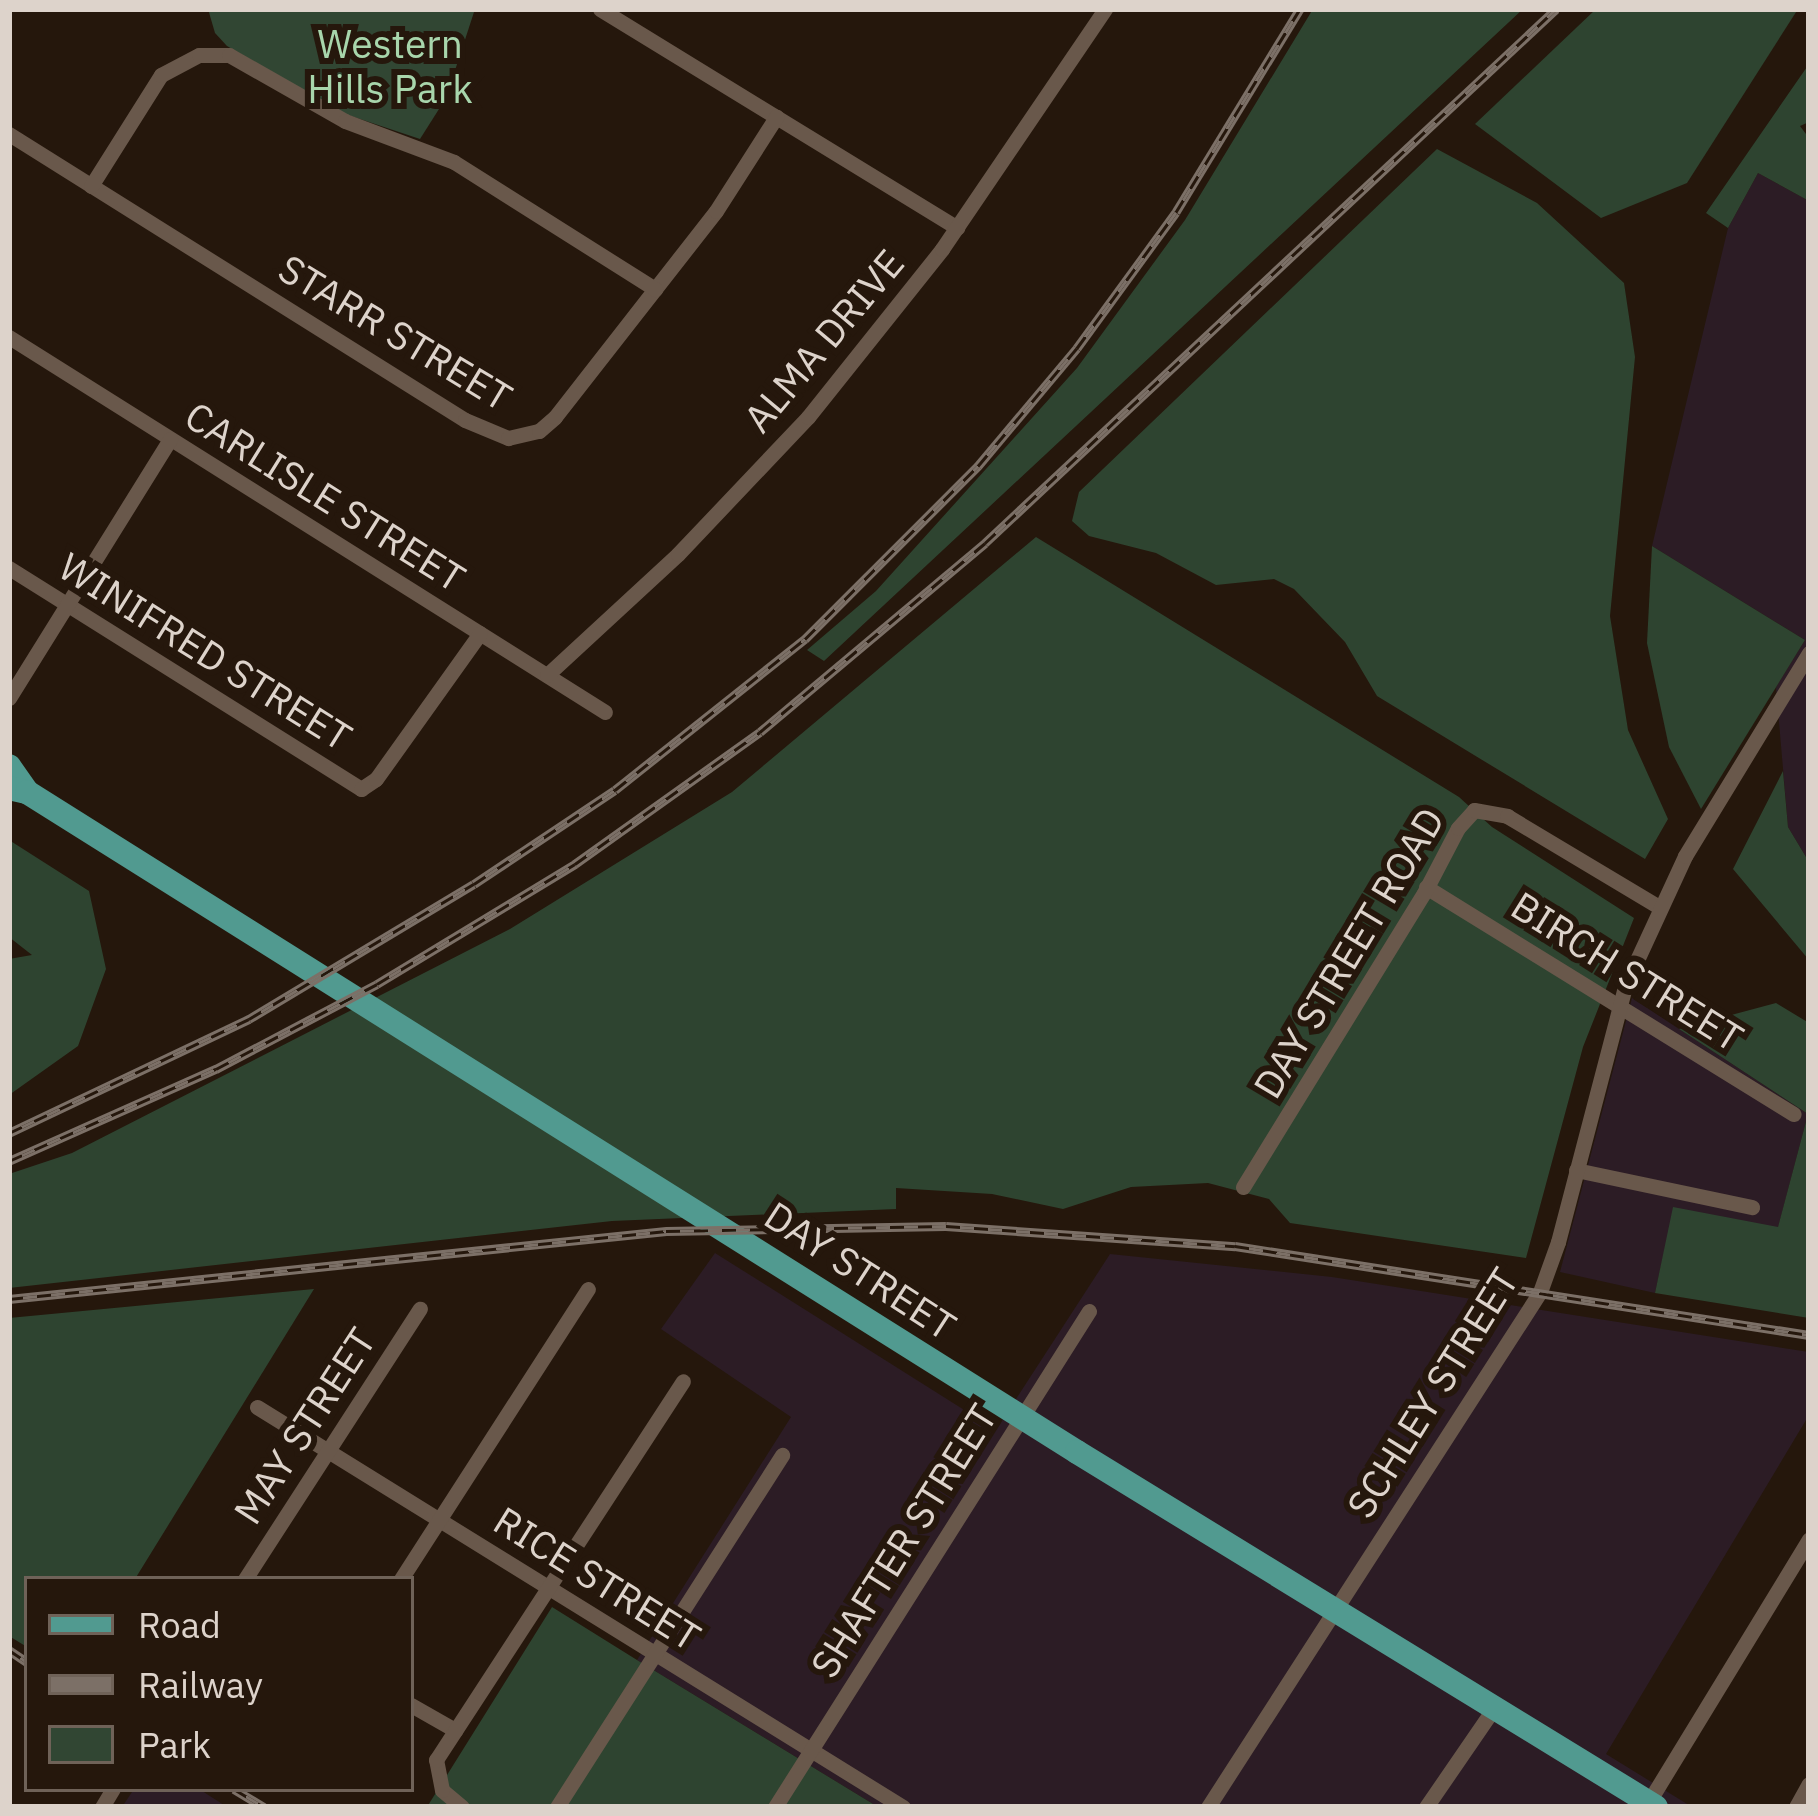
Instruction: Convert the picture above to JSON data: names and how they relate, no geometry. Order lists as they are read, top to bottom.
{
  "streets": {
    "main road": ["DAY STREET"],
    "street": [
      "STARR STREET",
      "ALMA DRIVE",
      "CARLISLE STREET",
      "WINIFRED STREET",
      "DAY STREET ROAD",
      "BIRCH STREET",
      "SCHLEY STREET",
      "MAY STREET",
      "SHAFTER STREET",
      "RICE STREET"
    ]
  },
  "crossings": [
    ["ALMA DRIVE", "CARLISLE STREET"],
    ["CARLISLE STREET", "WINIFRED STREET"],
    ["DAY STREET ROAD", "BIRCH STREET"],
    ["DAY STREET ROAD", "SCHLEY STREET"],
    ["BIRCH STREET", "SCHLEY STREET"],
    ["DAY STREET", "SCHLEY STREET"],
    ["DAY STREET", "SHAFTER STREET"],
    ["MAY STREET", "RICE STREET"],
    ["SHAFTER STREET", "RICE STREET"]
  ],
  "parks": ["Western Hills Park"],
  "legend": ["Road", "Railway", "Park"]
}
